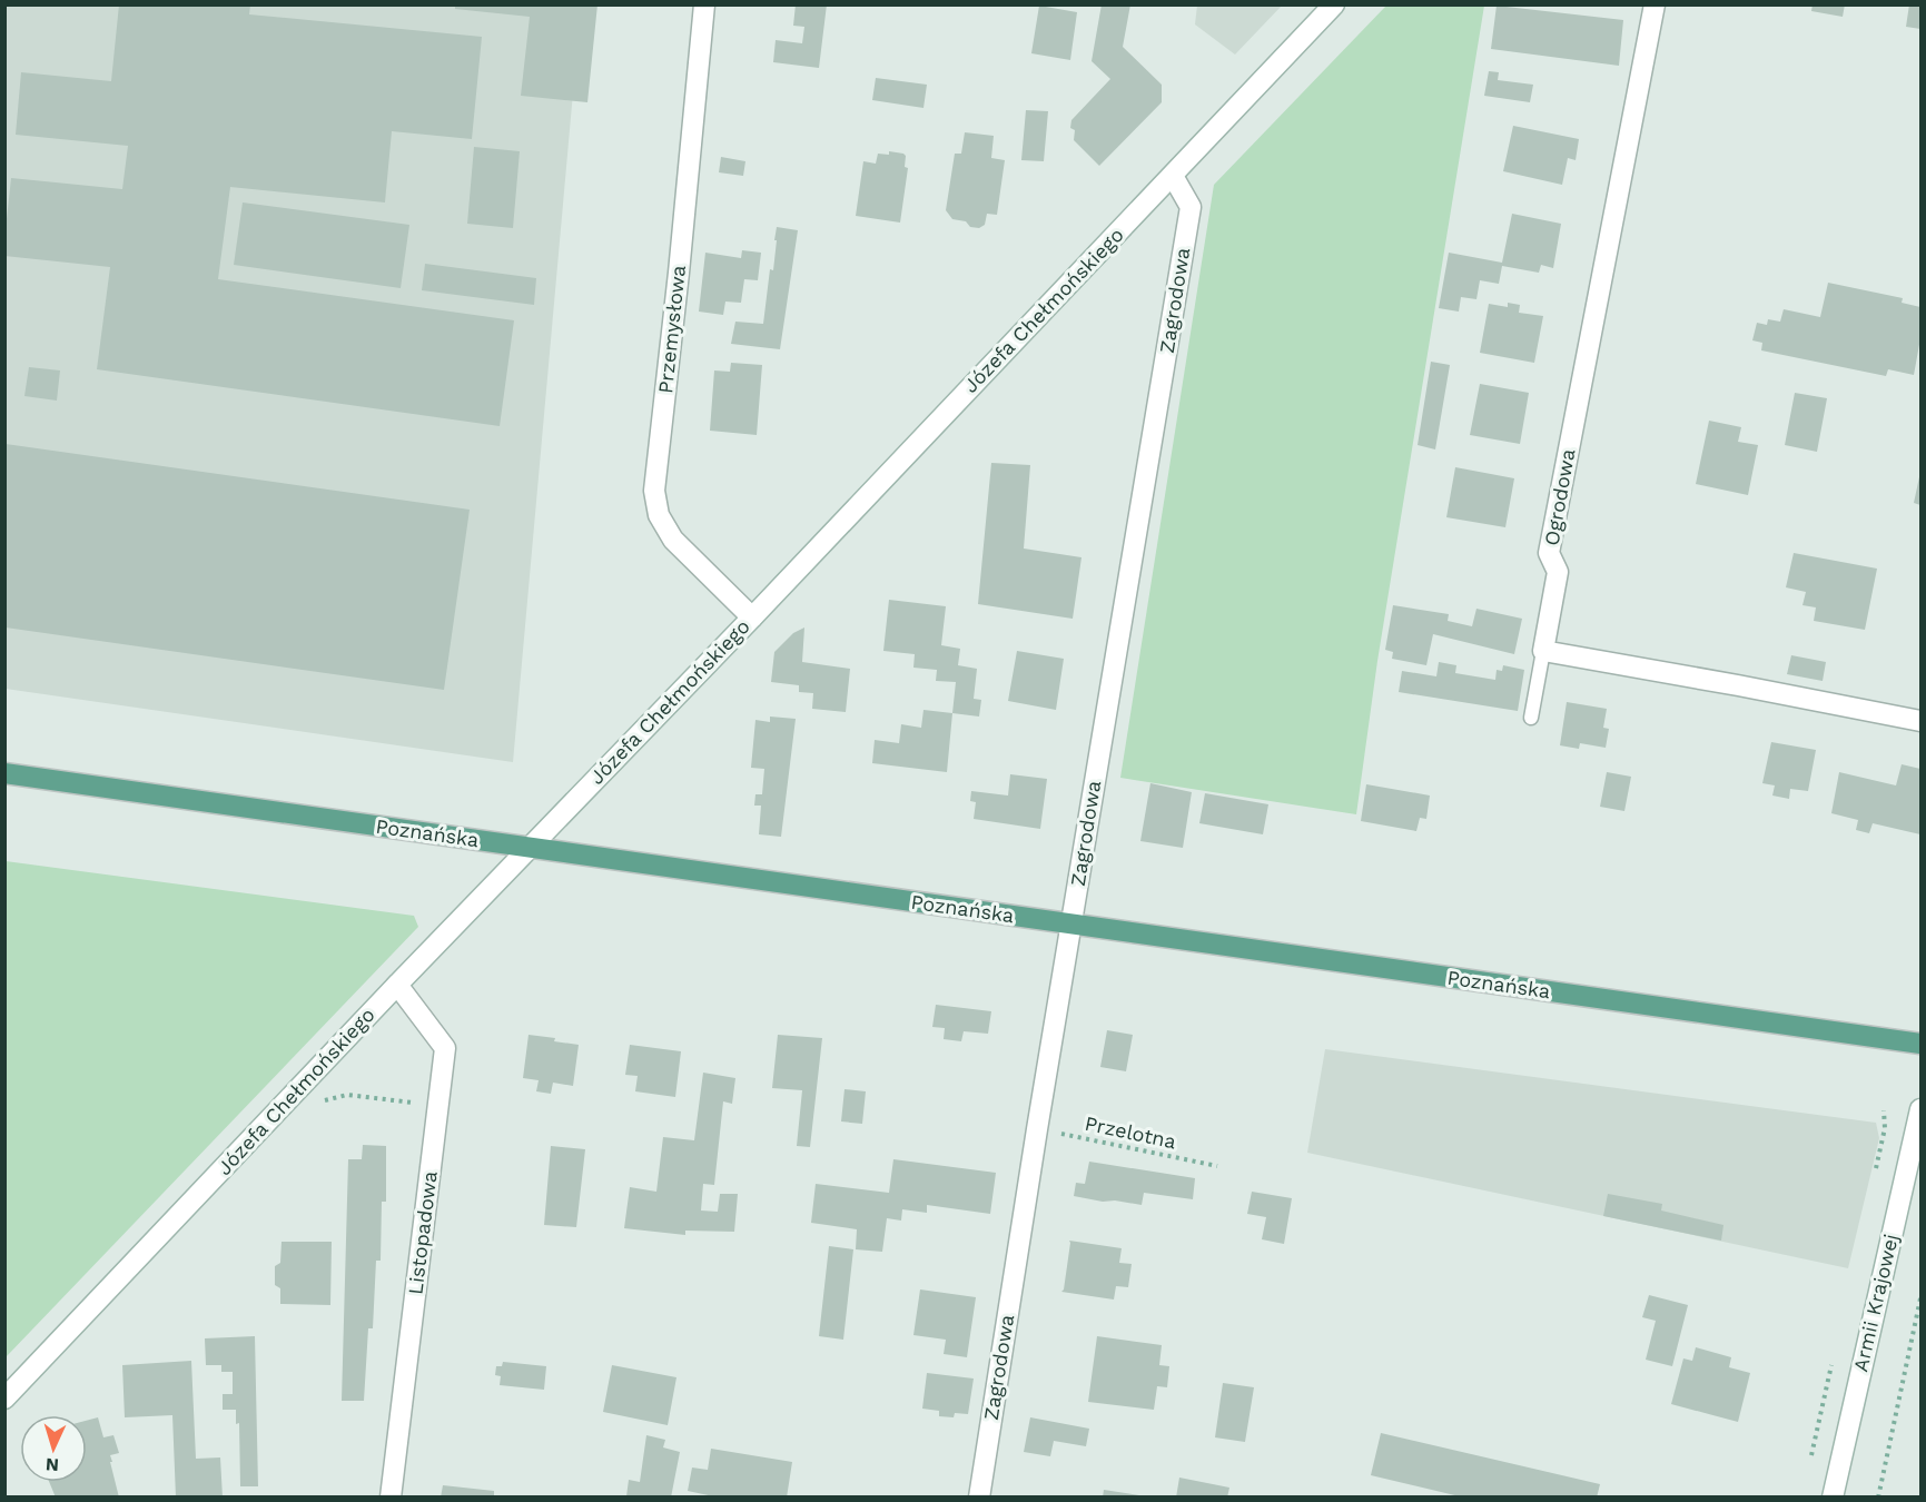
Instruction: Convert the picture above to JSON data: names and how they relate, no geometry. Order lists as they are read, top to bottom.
{
  "streets": {
    "main road": ["Poznańska"],
    "street": [
      "Zagrodowa",
      "Józefa Chełmońskiego",
      "Przemysłowa",
      "Ogrodowa",
      "Listopadowa",
      "Armii Krajowej"
    ],
    "path": ["Przelotna"]
  },
  "crossings": [
    ["Zagrodowa", "Józefa Chełmońskiego"],
    ["Zagrodowa", "Poznańska"],
    ["Zagrodowa", "Przelotna"],
    ["Józefa Chełmońskiego", "Przemysłowa"],
    ["Józefa Chełmońskiego", "Poznańska"],
    ["Józefa Chełmońskiego", "Listopadowa"]
  ],
  "north": "bottom"
}
